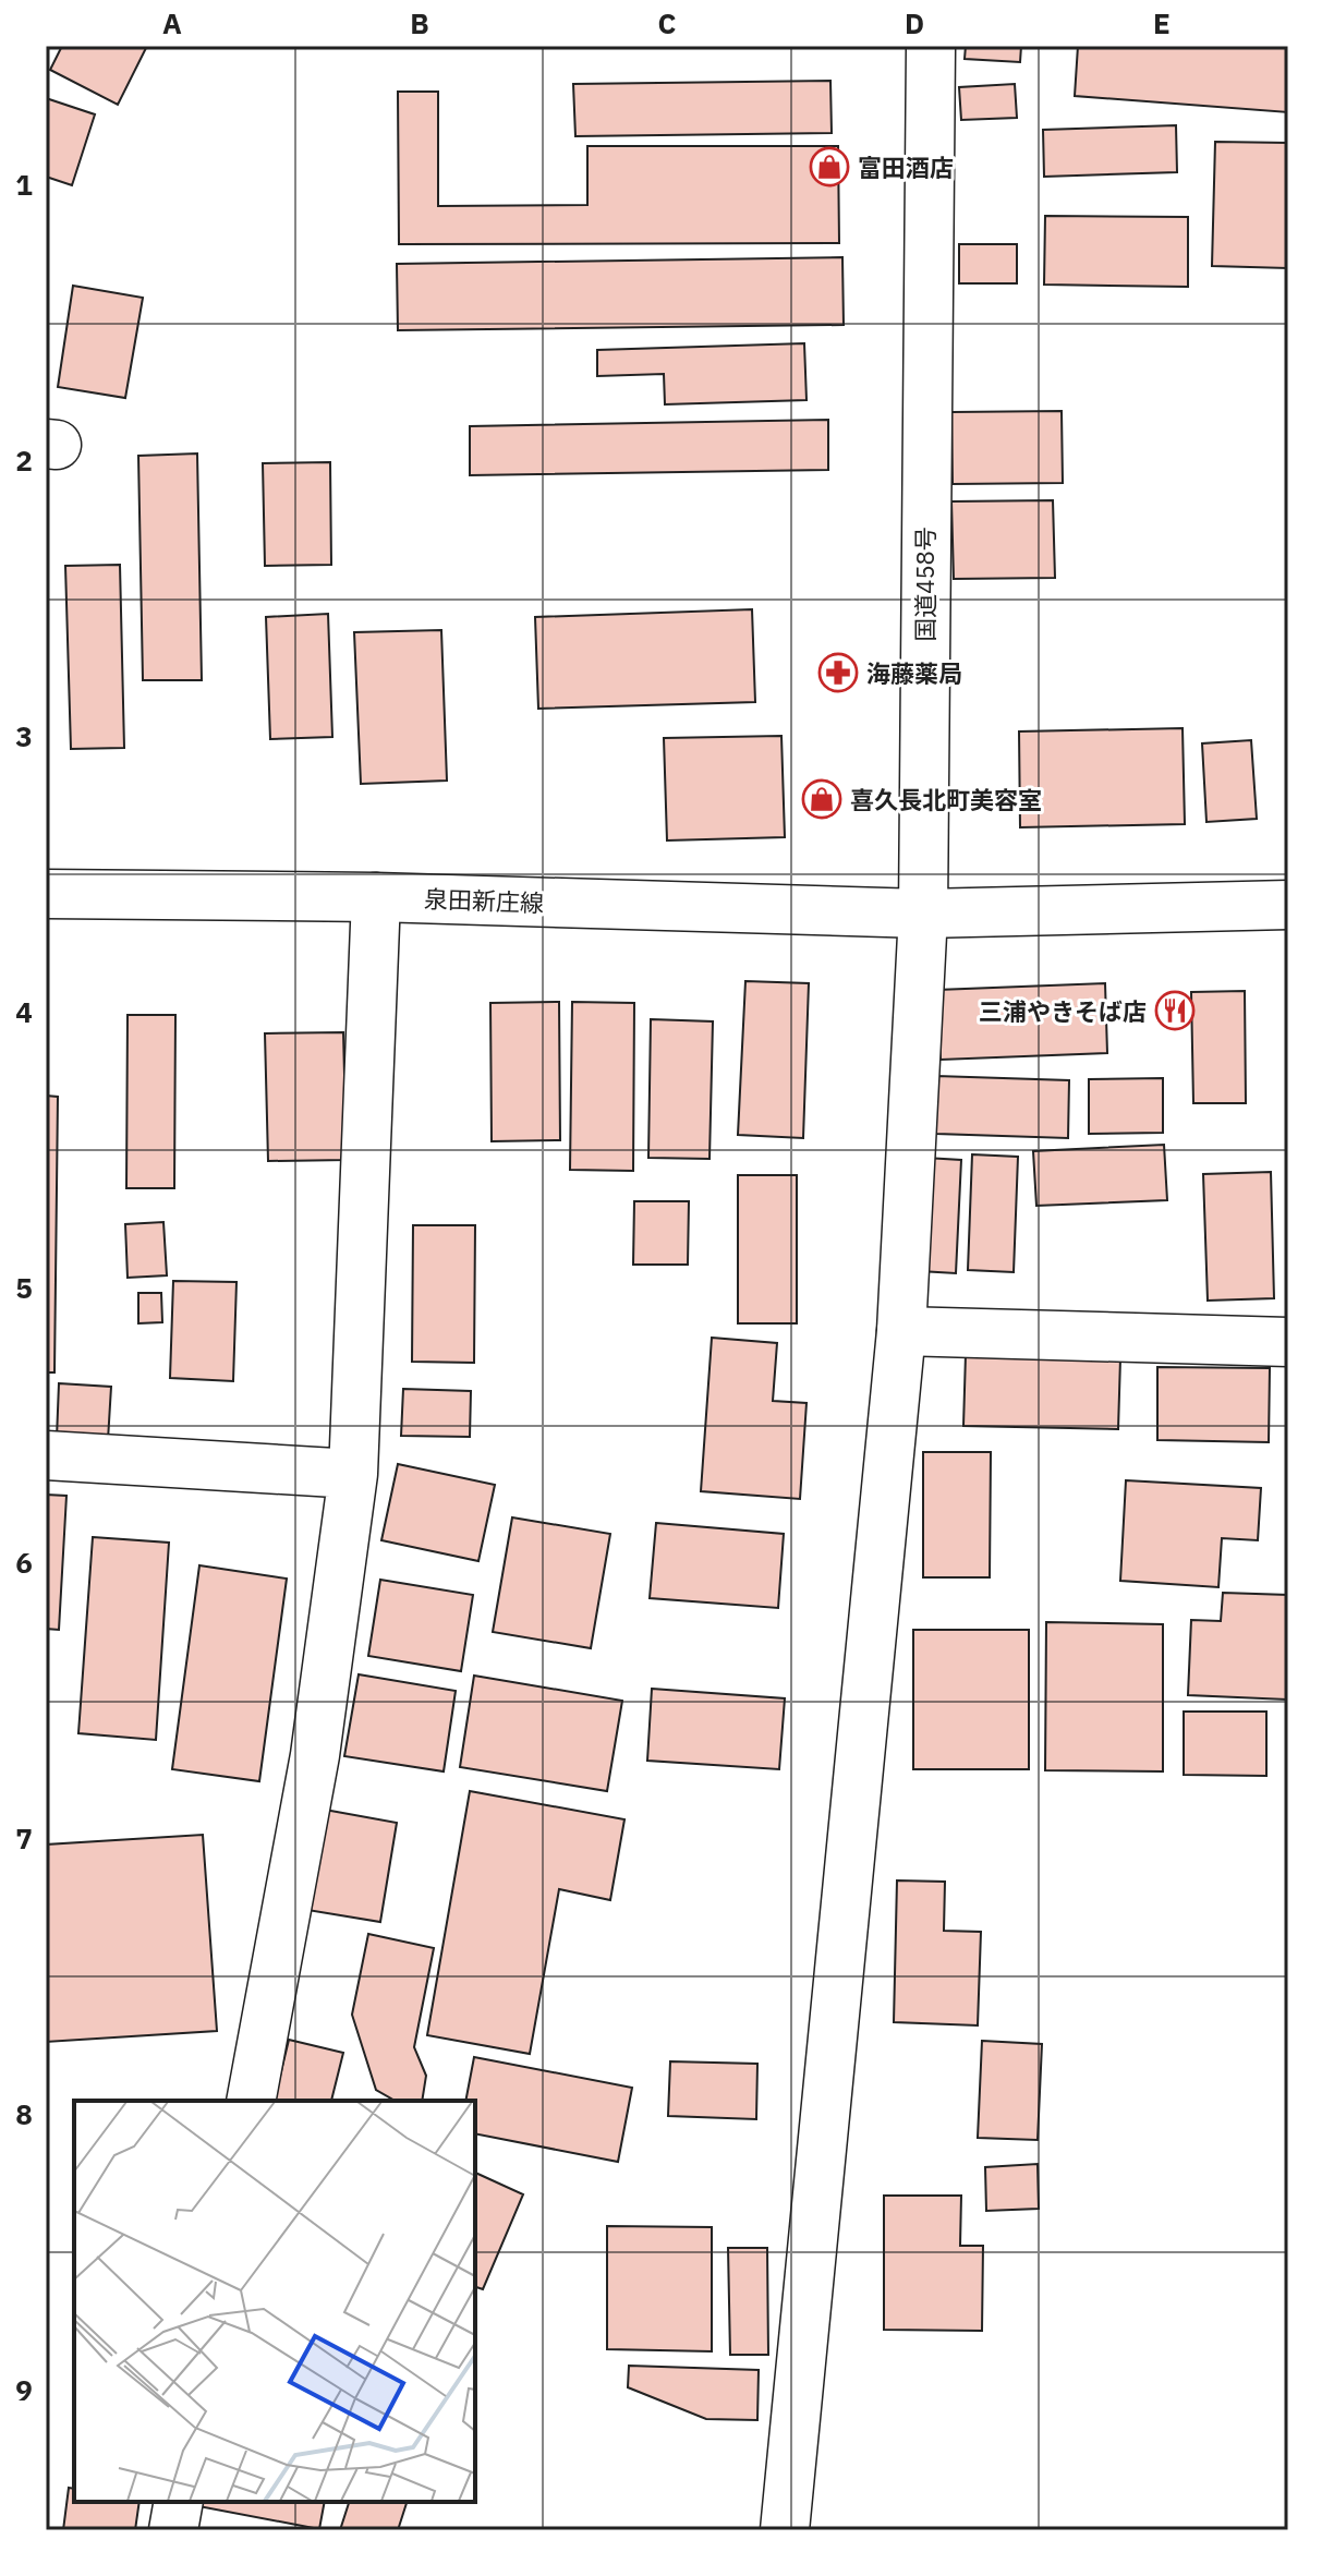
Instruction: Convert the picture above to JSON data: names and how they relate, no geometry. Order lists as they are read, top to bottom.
{
  "streets": {
    "main road": ["国道458号", "泉田新庄線"]
  },
  "crossings": [
    ["国道458号", "泉田新庄線"]
  ],
  "places": {
    "shop": ["富田酒店", "喜久長北町美容室"],
    "pharmacy": ["海藤薬局"],
    "restaurant": ["三浦やきそば店"]
  },
  "grid": {
    "columns": [
      "A",
      "B",
      "C",
      "D",
      "E"
    ],
    "rows": [
      "1",
      "2",
      "3",
      "4",
      "5",
      "6",
      "7",
      "8",
      "9"
    ]
  }
}
